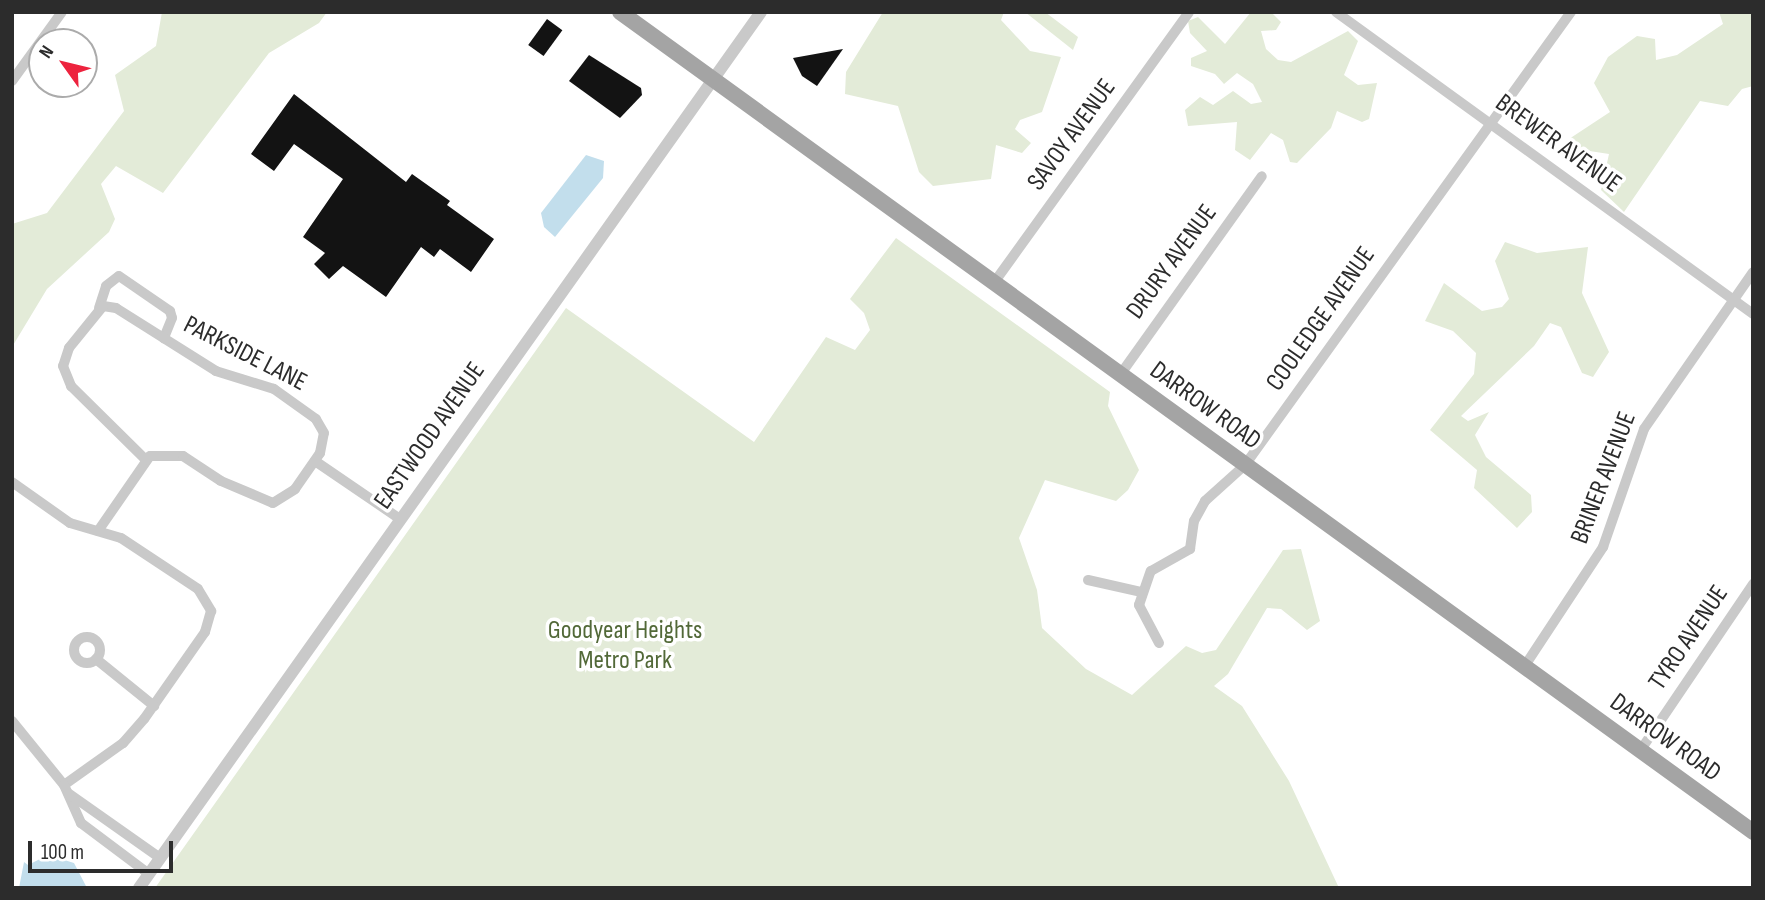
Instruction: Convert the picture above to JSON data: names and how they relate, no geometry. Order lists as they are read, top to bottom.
{
  "streets": {
    "main road": ["DARROW ROAD"],
    "street": [
      "SAVOY AVENUE",
      "BREWER AVENUE",
      "DRURY AVENUE",
      "COOLEDGE AVENUE",
      "PARKSIDE LANE",
      "EASTWOOD AVENUE",
      "BRINER AVENUE",
      "TYRO AVENUE"
    ]
  },
  "crossings": [
    ["SAVOY AVENUE", "DARROW ROAD"],
    ["BREWER AVENUE", "COOLEDGE AVENUE"],
    ["BREWER AVENUE", "BRINER AVENUE"],
    ["DRURY AVENUE", "DARROW ROAD"],
    ["COOLEDGE AVENUE", "DARROW ROAD"],
    ["DARROW ROAD", "EASTWOOD AVENUE"],
    ["DARROW ROAD", "BRINER AVENUE"],
    ["DARROW ROAD", "TYRO AVENUE"]
  ],
  "parks": ["Goodyear Heights Metro Park"],
  "scale_bar": "100 m",
  "north": "top left"
}
